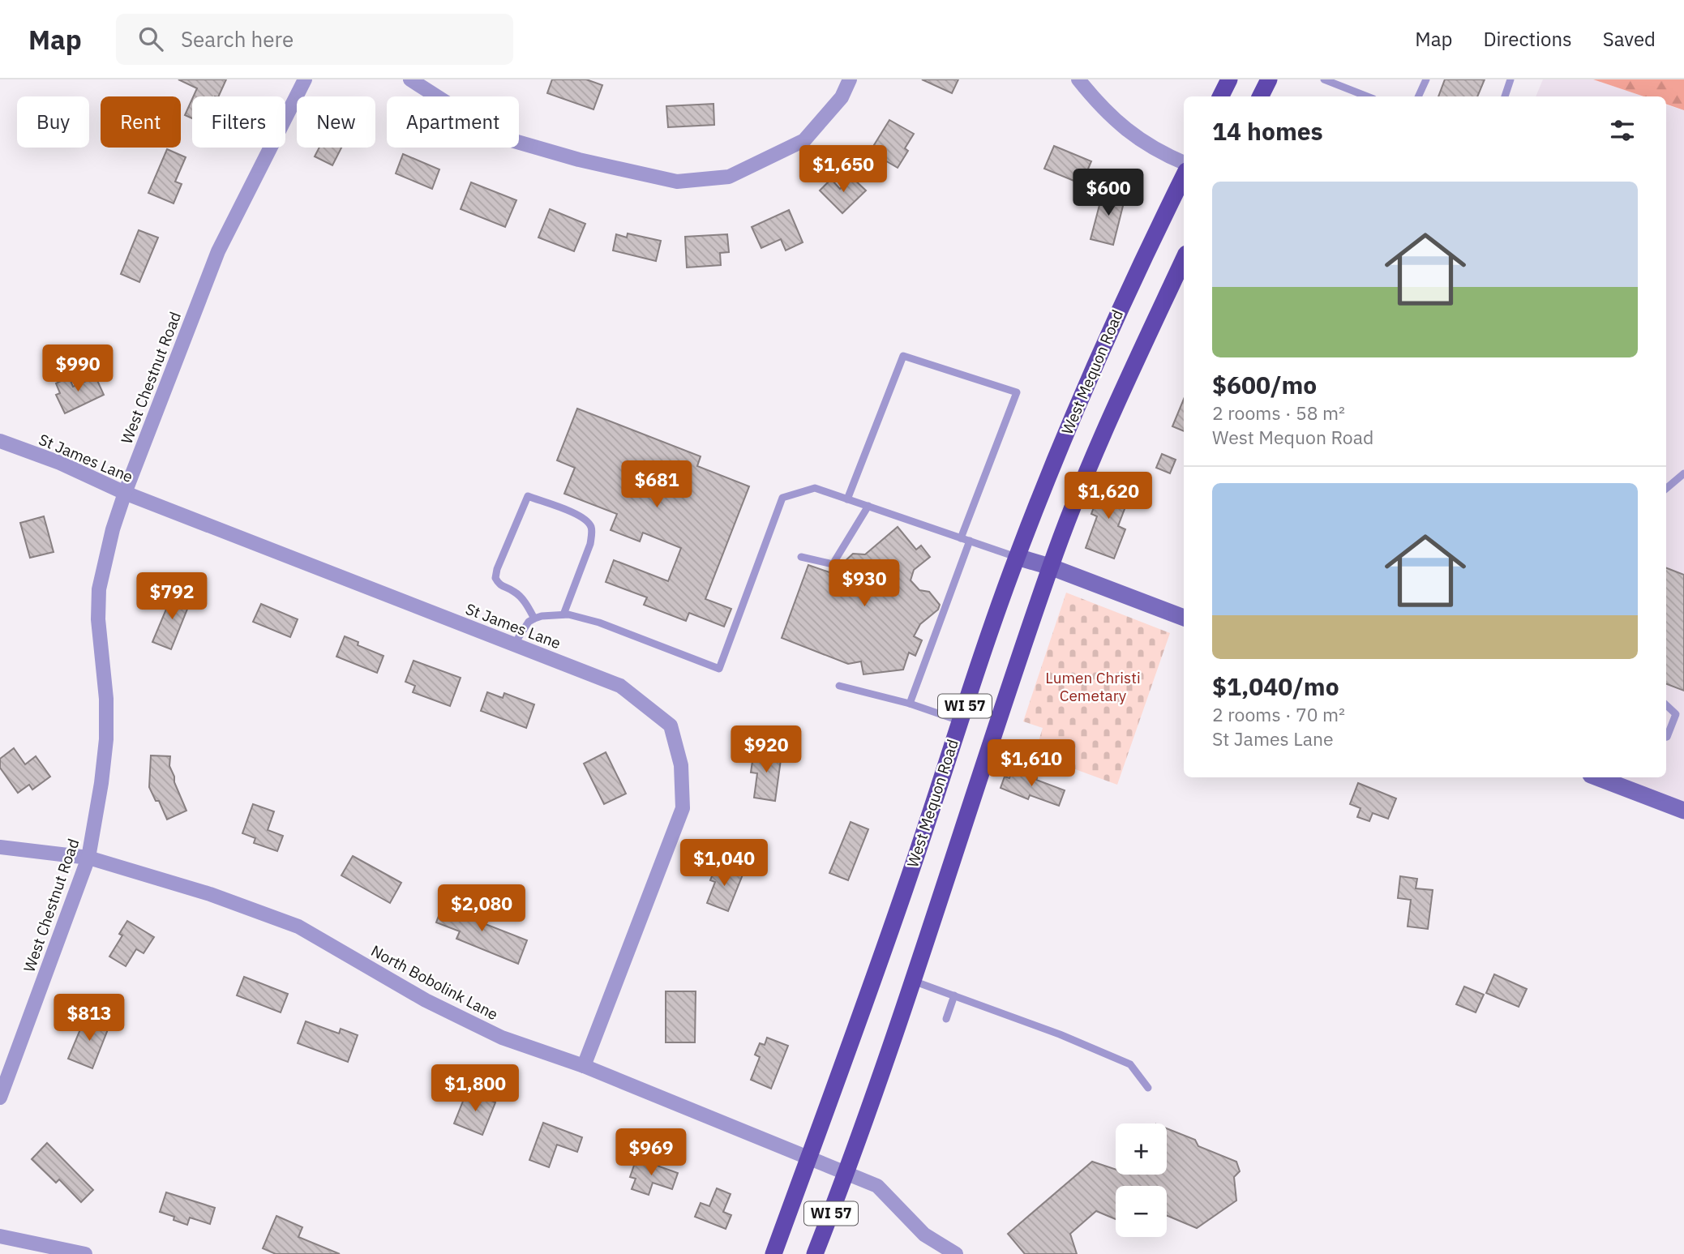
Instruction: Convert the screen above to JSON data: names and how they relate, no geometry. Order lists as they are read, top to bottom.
{
  "streets": {
    "main road": ["West Mequon Road", "WI 57"],
    "street": ["West Chestnut Road", "St James Lane", "North Bobolink Lane"]
  },
  "crossings": [
    ["West Mequon Road", "North Bobolink Lane"],
    ["West Chestnut Road", "St James Lane"],
    ["West Chestnut Road", "North Bobolink Lane"],
    ["St James Lane", "North Bobolink Lane"],
    ["WI 57", "North Bobolink Lane"]
  ],
  "parks": ["Lumen Christi Cemetary"],
  "page": {
    "header": "Map",
    "search": "Search here",
    "nav": ["Map", "Directions", "Saved"],
    "chip": [
      "Buy",
      "Rent",
      "Filters",
      "New",
      "Apartment"
    ],
    "heading": "14 homes",
    "price": [
      "$1,650",
      "$600",
      "$990",
      "$681",
      "$1,620",
      "$930",
      "$792",
      "$920",
      "$1,610",
      "$1,040",
      "$2,080",
      "$813",
      "$1,800",
      "$969"
    ],
    "list": [
      {
        "name": "$600/mo",
        "note": "2 rooms · 58 m² · West Mequon Road"
      },
      {
        "name": "$1,040/mo",
        "note": "2 rooms · 70 m² · St James Lane"
      }
    ],
    "map_buttons": ["+", "−"]
  }
}
